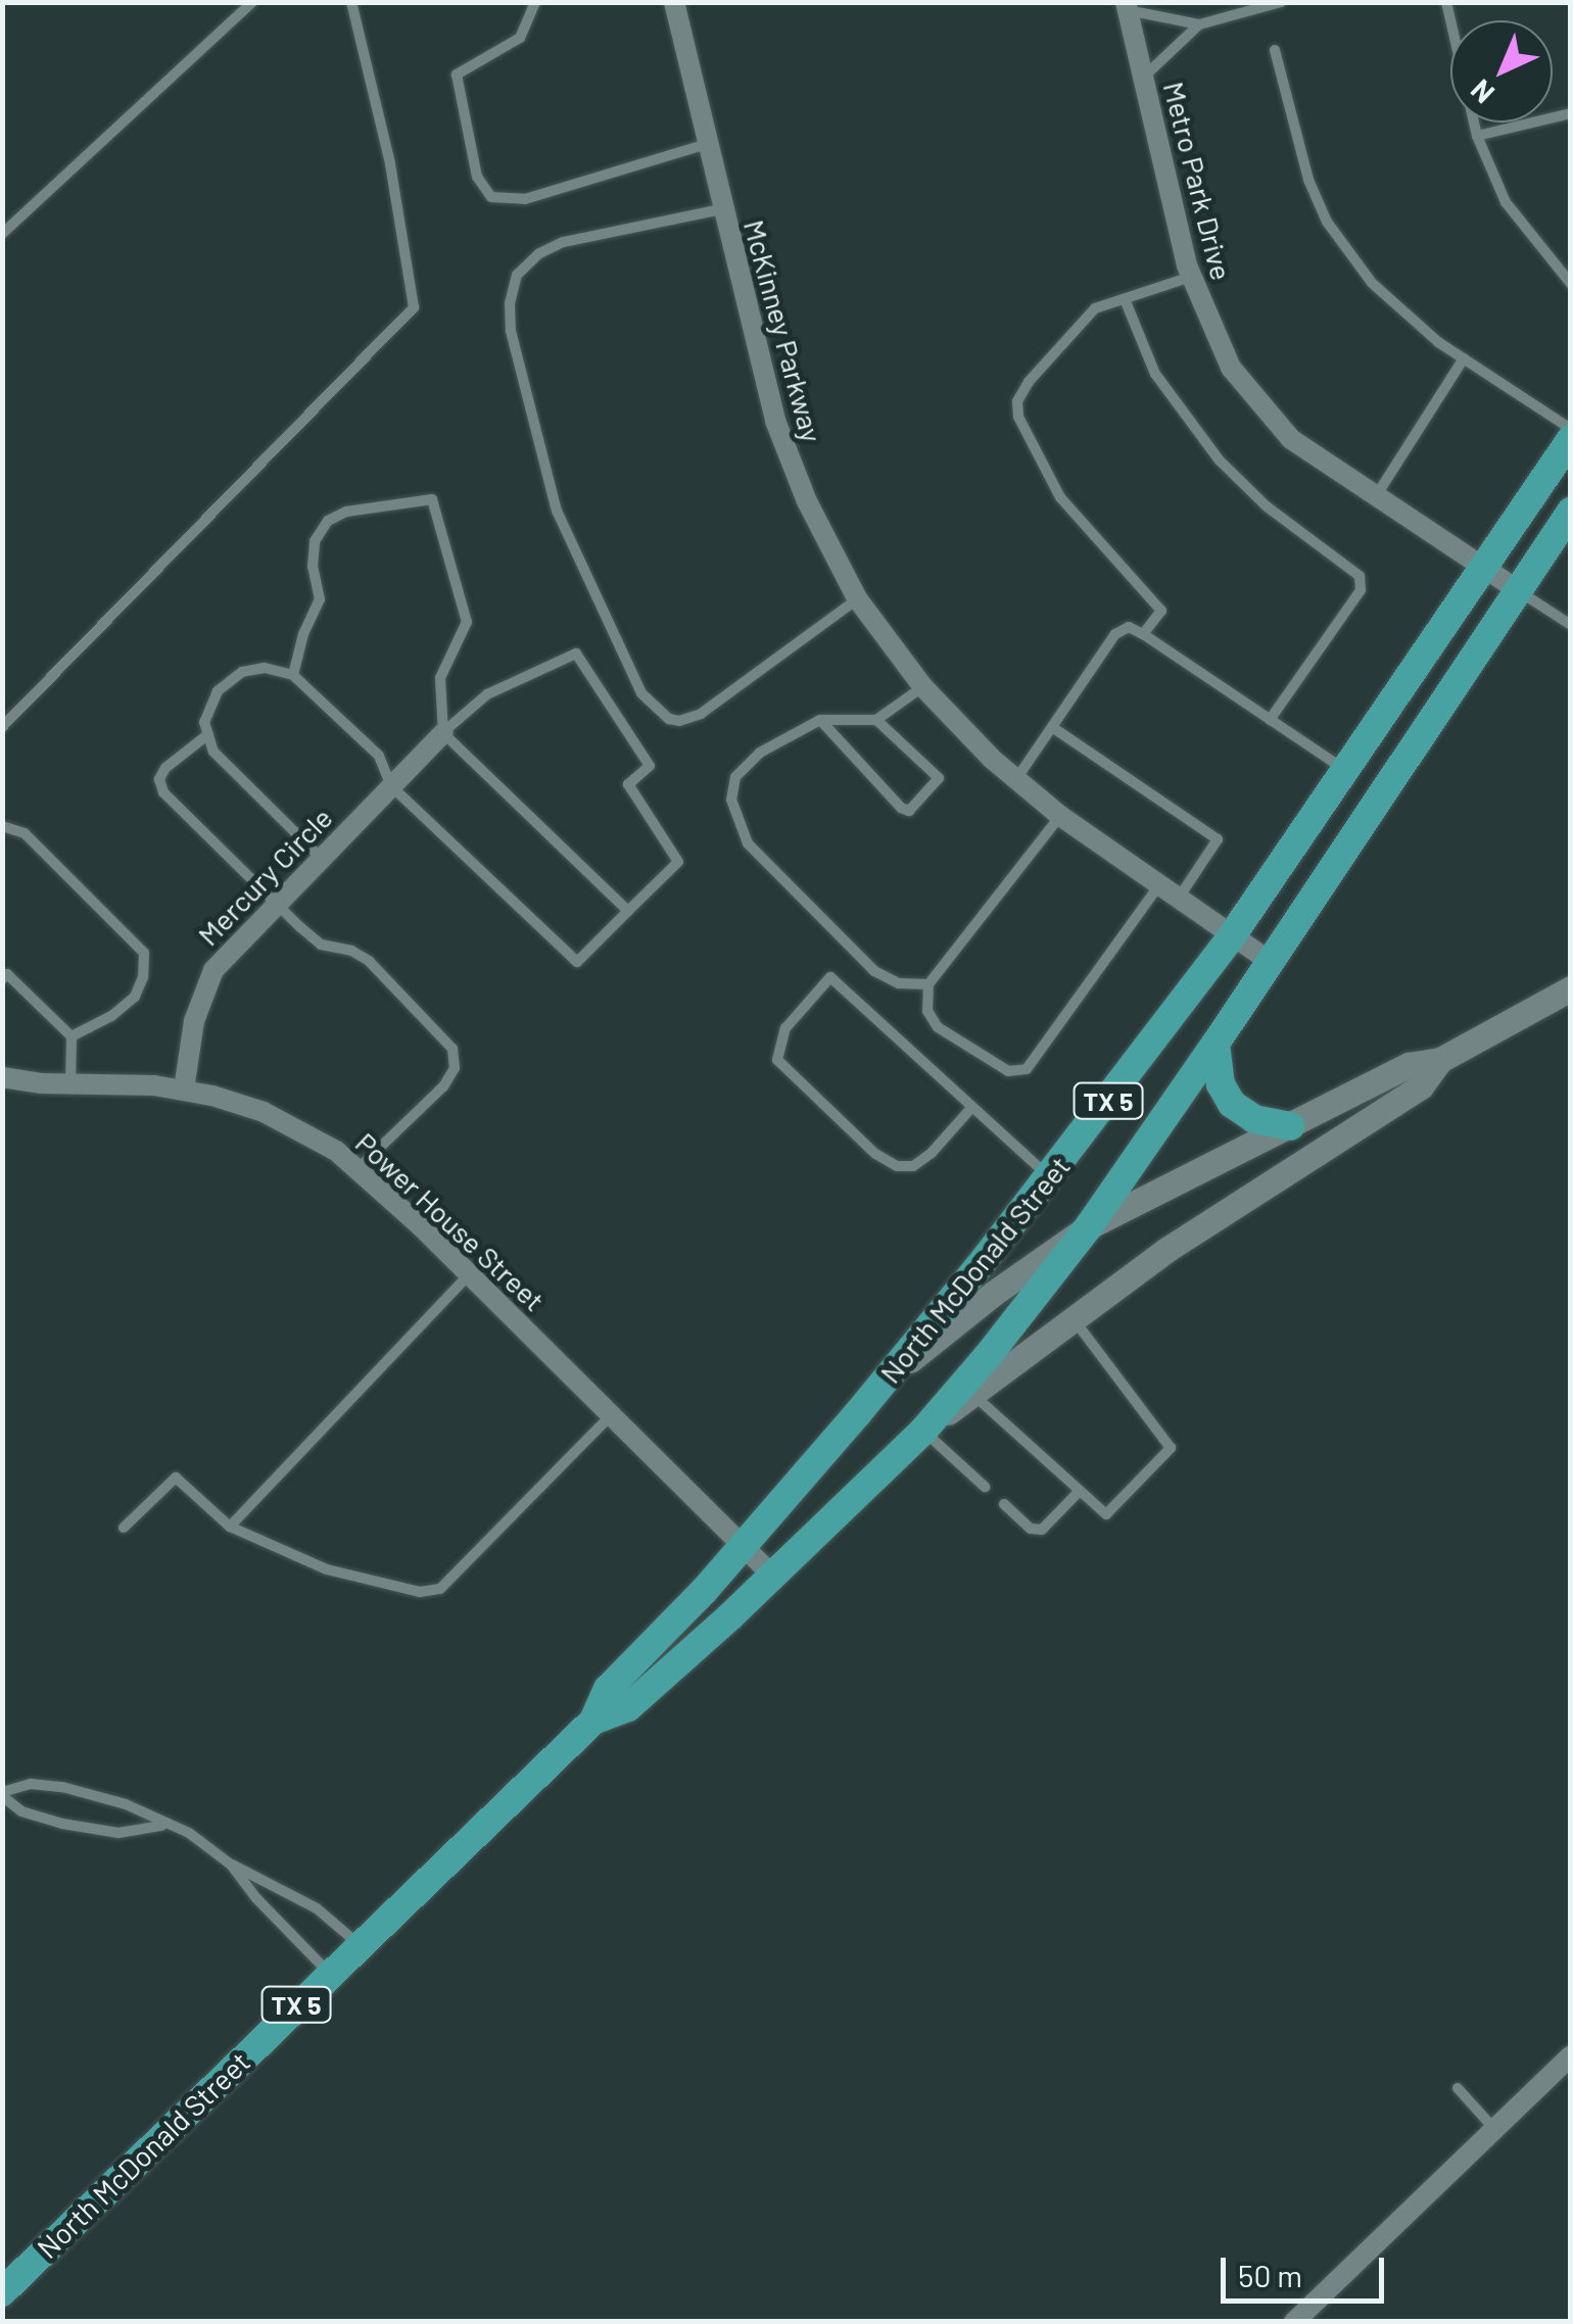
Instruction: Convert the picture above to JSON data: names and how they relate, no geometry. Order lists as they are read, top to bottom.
{
  "streets": {
    "main road": ["TX 5", "North McDonald Street"],
    "street": [
      "Metro Park Drive",
      "McKinney Parkway",
      "Mercury Circle",
      "Power House Street"
    ]
  },
  "crossings": [
    ["Metro Park Drive", "North McDonald Street"],
    ["McKinney Parkway", "North McDonald Street"],
    ["Mercury Circle", "Power House Street"],
    ["Power House Street", "North McDonald Street"]
  ],
  "scale_bar": "50 m",
  "north": "bottom left"
}
